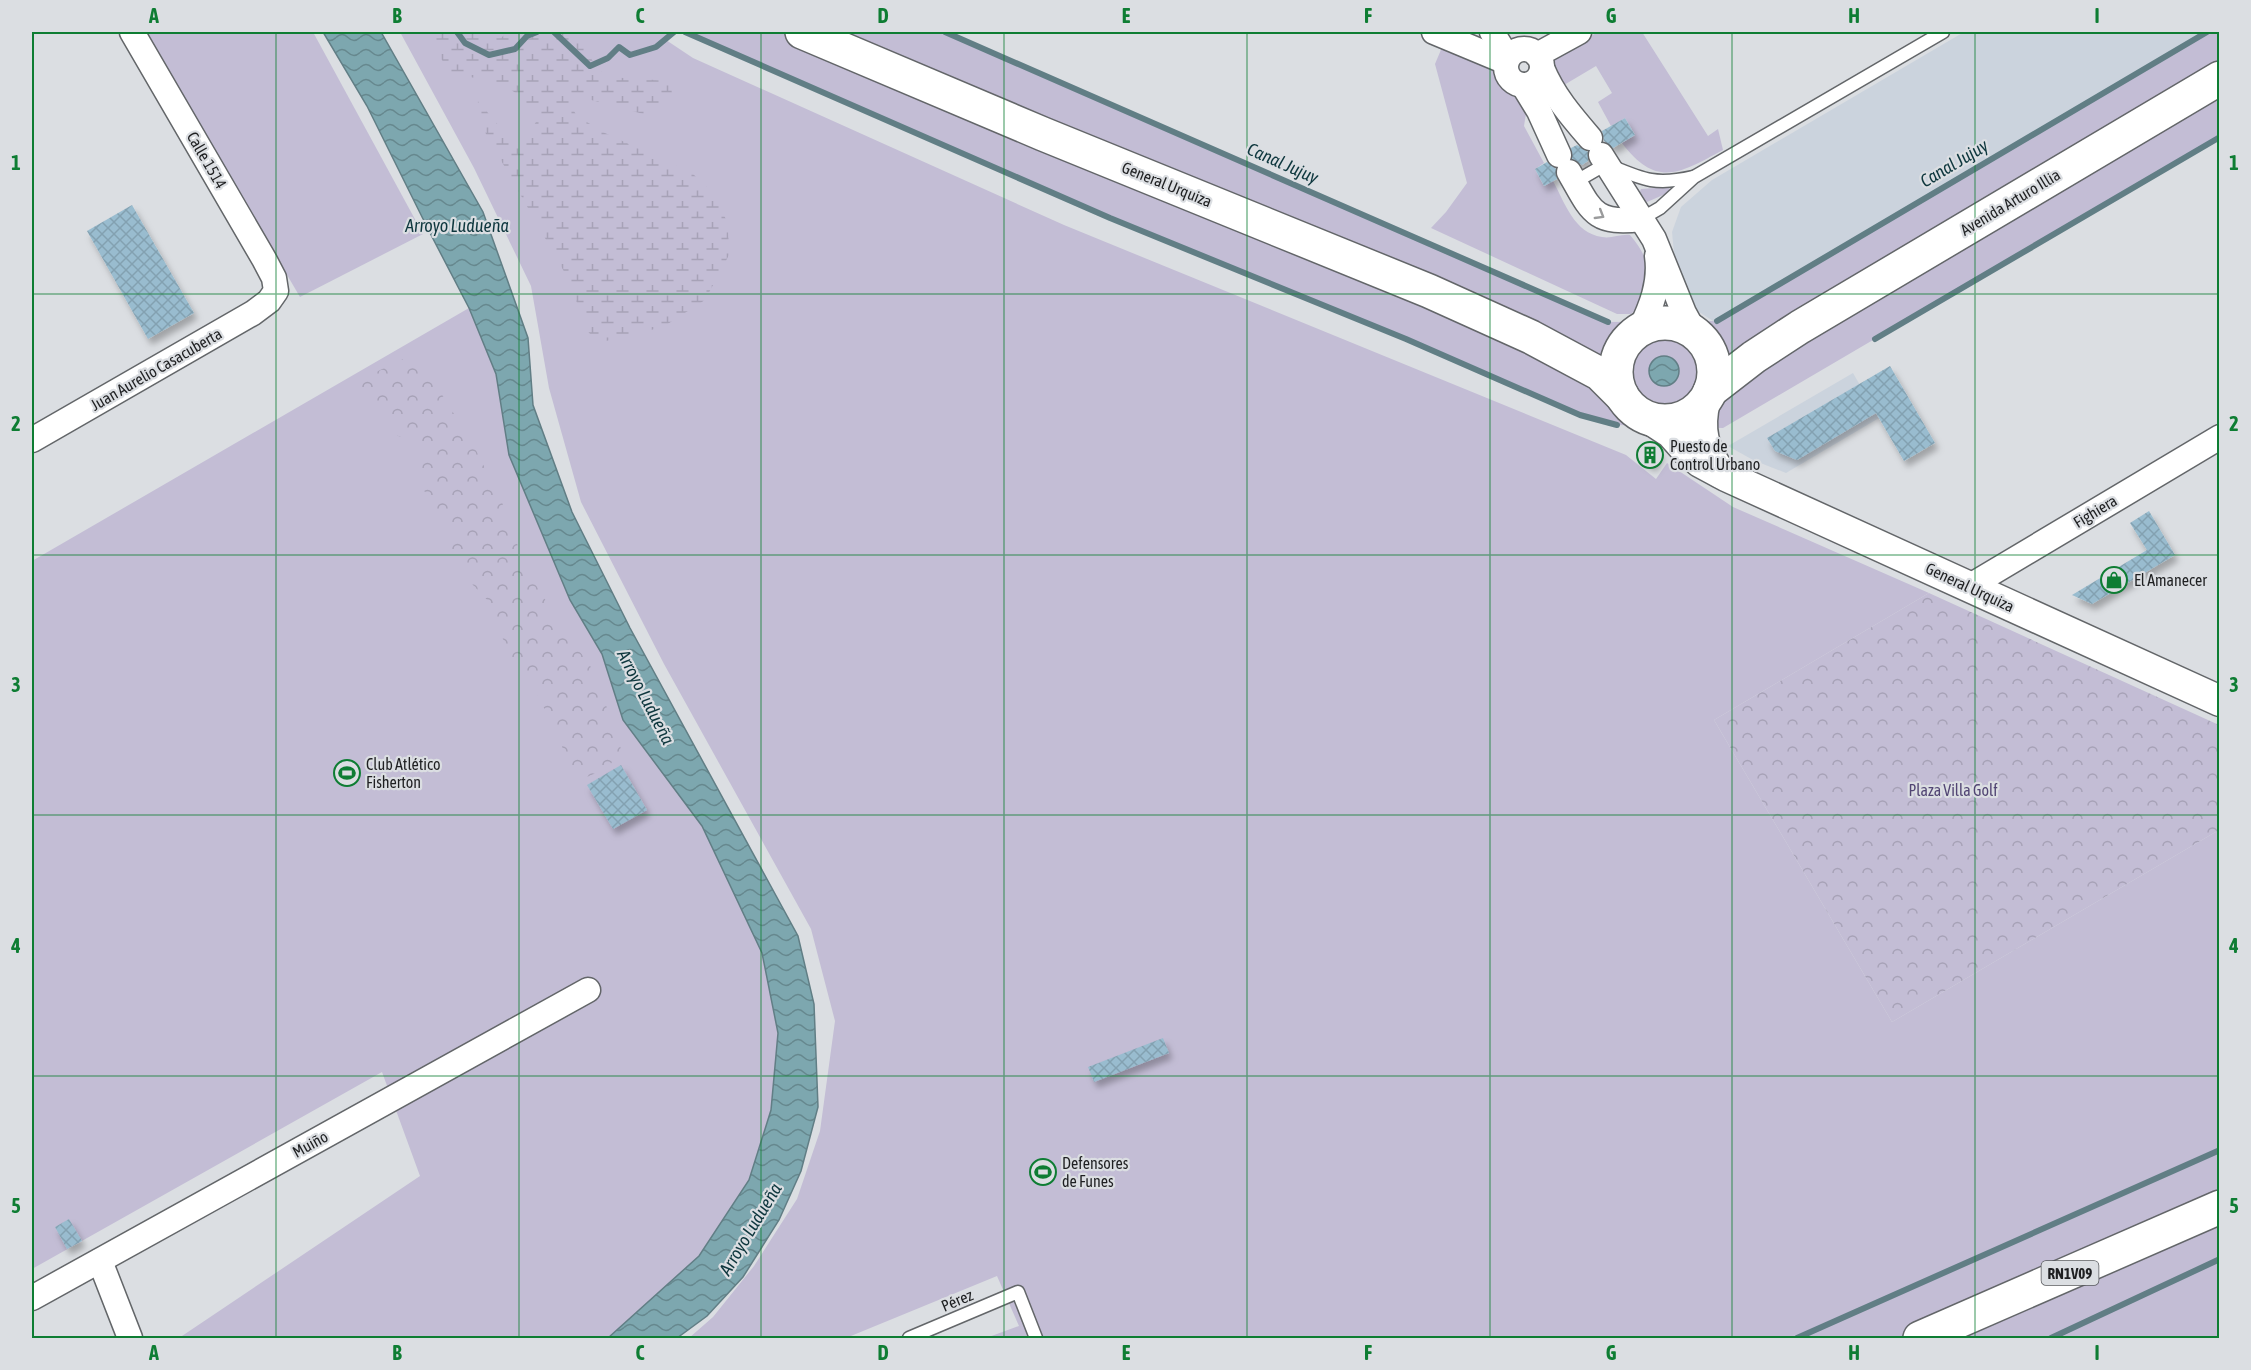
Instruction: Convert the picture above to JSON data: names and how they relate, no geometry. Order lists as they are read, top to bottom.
{
  "streets": {
    "main road": ["General Urquiza", "Avenida Arturo Illia", "RN1V09"],
    "street": [
      "Calle 1514",
      "Juan Aurelio Casacuberta",
      "Fighiera",
      "Muiño"
    ],
    "lane": ["Pérez"]
  },
  "crossings": [
    ["Calle 1514", "Juan Aurelio Casacuberta"],
    ["General Urquiza", "Avenida Arturo Illia"],
    ["General Urquiza", "Fighiera"]
  ],
  "water": ["Canal Jujuy", "Arroyo Ludueña"],
  "parks": ["Plaza Villa Golf"],
  "places": {
    "building": ["Puesto de Control Urbano"],
    "shop": ["El Amanecer"],
    "sports": ["Club Atlético Fisherton", "Defensores de Funes"]
  },
  "grid": {
    "columns": [
      "A",
      "B",
      "C",
      "D",
      "E",
      "F",
      "G",
      "H",
      "I"
    ],
    "rows": [
      "1",
      "2",
      "3",
      "4",
      "5"
    ]
  }
}
